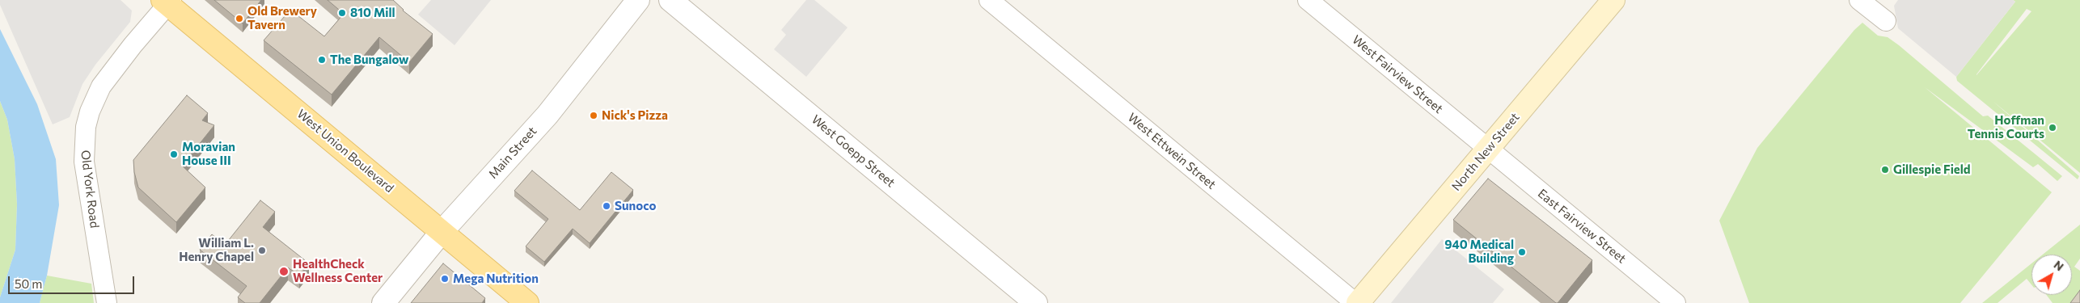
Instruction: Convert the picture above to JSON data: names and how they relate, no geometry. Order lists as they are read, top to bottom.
{
  "streets": {
    "main road": ["West Union Boulevard", "North New Street"],
    "street": [
      "West Fairview Street",
      "West Goepp Street",
      "West Ettwein Street",
      "Main Street",
      "Old York Road",
      "East Fairview Street"
    ]
  },
  "crossings": [
    ["West Fairview Street", "North New Street"],
    ["West Fairview Street", "East Fairview Street"],
    ["West Union Boulevard", "Main Street"],
    ["West Union Boulevard", "Old York Road"],
    ["West Ettwein Street", "North New Street"],
    ["North New Street", "East Fairview Street"]
  ],
  "places": [
    "810 Mill",
    "Old Brewery Tavern",
    "The Bungalow",
    "Nick's Pizza",
    "Hoffman Tennis Courts",
    "Moravian House III",
    "Gillespie Field",
    "Sunoco",
    "William L. Henry Chapel",
    "940 Medical Building",
    "HealthCheck Wellness Center",
    "Mega Nutrition"
  ],
  "scale_bar": "50 m",
  "north": "top right"
}
